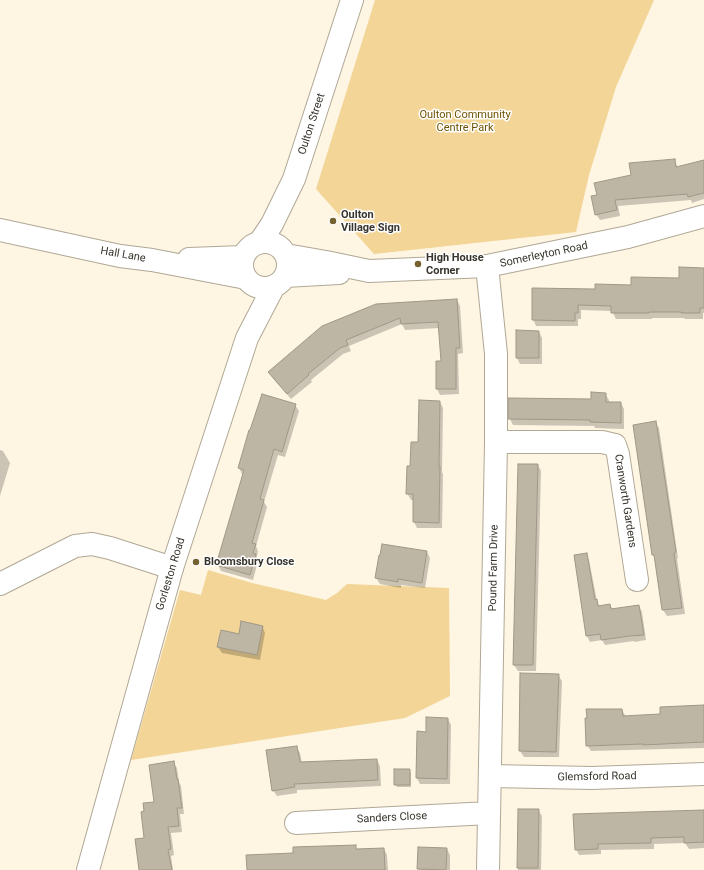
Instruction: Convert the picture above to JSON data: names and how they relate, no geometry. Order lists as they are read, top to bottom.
{
  "streets": {
    "main road": [
      "Oulton Street",
      "Hall Lane",
      "Somerleyton Road",
      "Cranworth Gardens",
      "Pound Farm Drive",
      "Gorleston Road",
      "Glemsford Road",
      "Sanders Close"
    ]
  },
  "crossings": [
    ["Oulton Street", "Hall Lane"],
    ["Oulton Street", "Somerleyton Road"],
    ["Oulton Street", "Gorleston Road"],
    ["Hall Lane", "Somerleyton Road"],
    ["Hall Lane", "Gorleston Road"],
    ["Somerleyton Road", "Pound Farm Drive"],
    ["Somerleyton Road", "Gorleston Road"],
    ["Cranworth Gardens", "Pound Farm Drive"],
    ["Pound Farm Drive", "Glemsford Road"],
    ["Pound Farm Drive", "Sanders Close"]
  ],
  "parks": ["Oulton Community Centre Park"],
  "places": ["Oulton Village Sign", "High House Corner", "Bloomsbury Close"]
}
